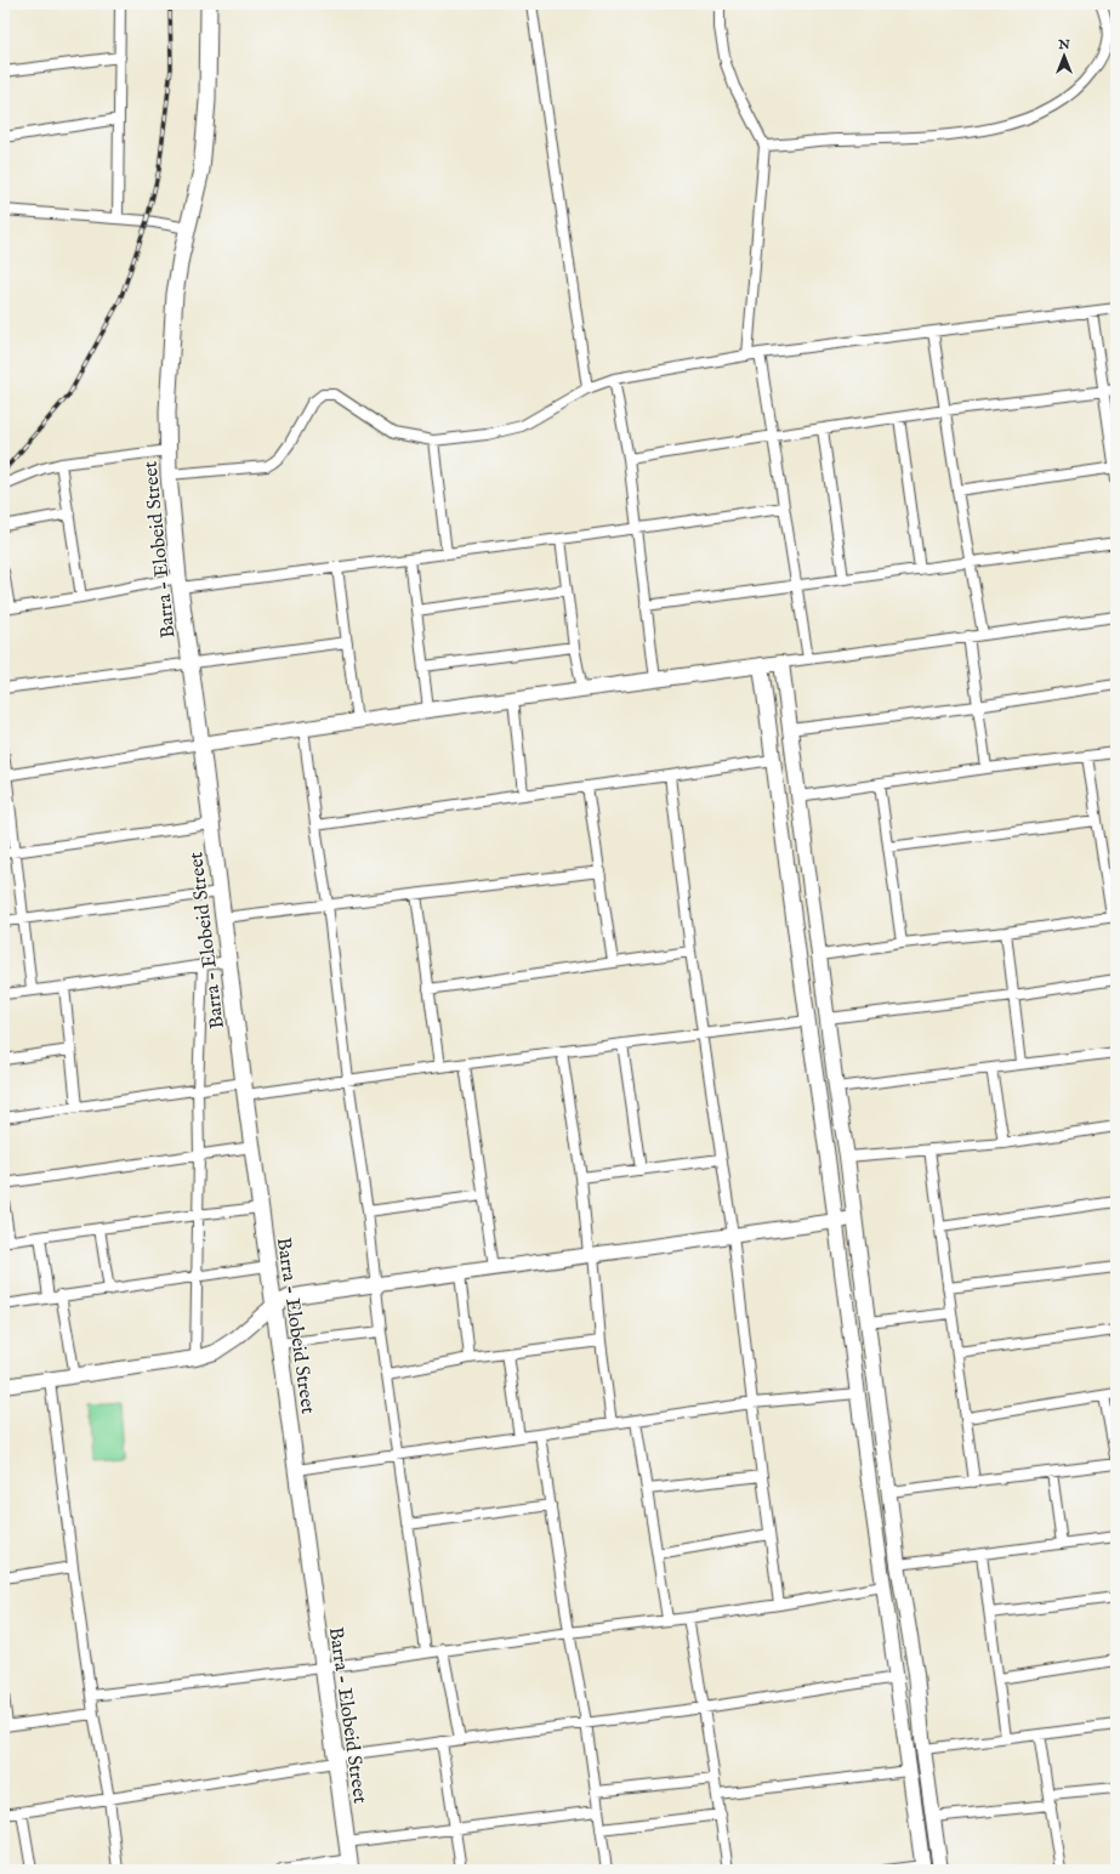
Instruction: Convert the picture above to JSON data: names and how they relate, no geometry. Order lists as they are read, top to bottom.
{
  "streets": {
    "main road": ["Barra - Elobeid Street"]
  },
  "north": "top"
}
